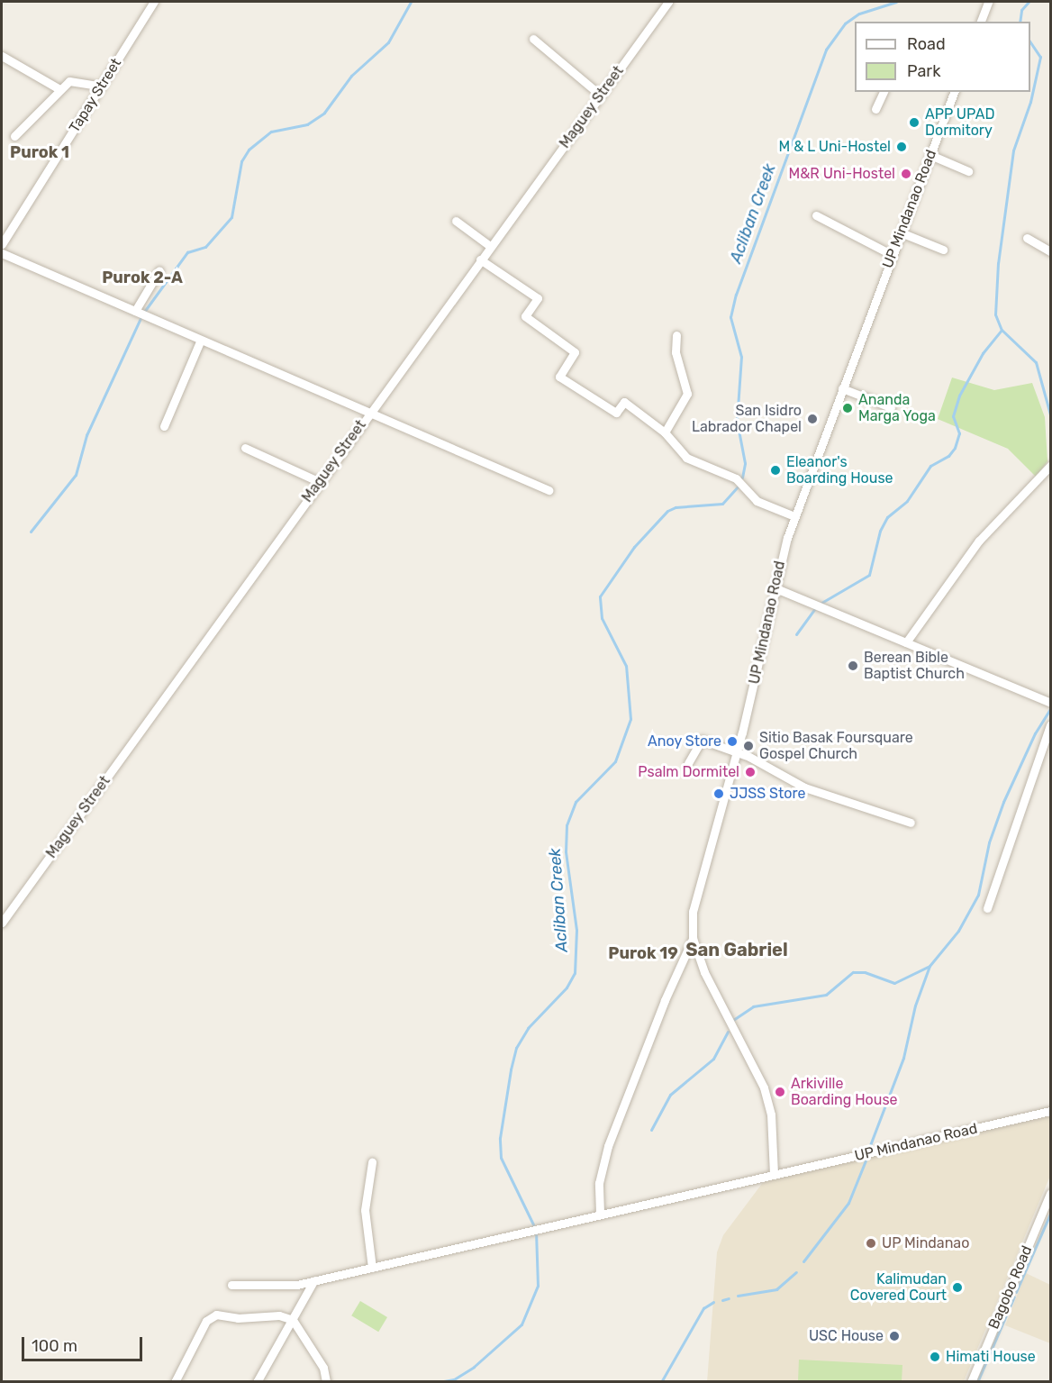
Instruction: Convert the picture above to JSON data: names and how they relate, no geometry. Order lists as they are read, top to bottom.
{
  "streets": {
    "street": [
      "Tapay Street",
      "Maguey Street",
      "UP Mindanao Road",
      "Bagobo Road"
    ]
  },
  "districts": [
    "Purok 1",
    "Purok 2-A",
    "San Gabriel",
    "Purok 19"
  ],
  "water": ["Acliban Creek"],
  "places": [
    "APP UPAD Dormitory",
    "M & L Uni-Hostel",
    "M&R Uni-Hostel",
    "Ananda Marga Yoga",
    "San Isidro Labrador Chapel",
    "Eleanor's Boarding House",
    "Berean Bible Baptist Church",
    "Anoy Store",
    "Sitio Basak Foursquare Gospel Church",
    "Psalm Dormitel",
    "JJSS Store",
    "Arkiville Boarding House",
    "UP Mindanao",
    "Kalimudan Covered Court",
    "USC House",
    "Himati House"
  ],
  "legend": ["Road", "Park"],
  "scale_bar": "100 m"
}
